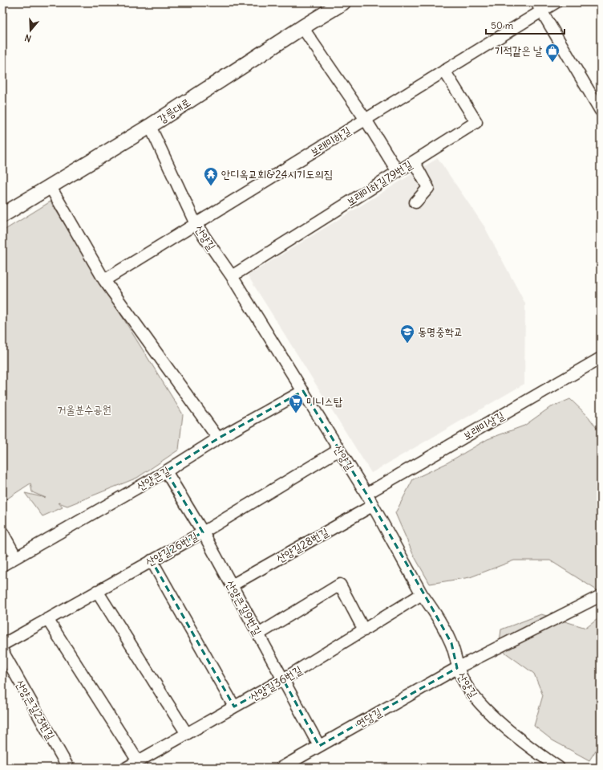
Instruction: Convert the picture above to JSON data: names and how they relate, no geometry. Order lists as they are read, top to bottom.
{
  "streets": {
    "street": [
      "강릉대로",
      "보래미하길",
      "보래미하길79번길",
      "산양길",
      "보래미상길",
      "산양큰길",
      "산양길28번길",
      "산양길26번길",
      "산양큰길9번길",
      "산양길36번길",
      "산양큰길23번길",
      "연당길"
    ]
  },
  "crossings": [
    ["강릉대로", "산양길"],
    ["보래미하길", "보래미하길79번길"],
    ["보래미하길", "산양길"],
    ["보래미하길79번길", "산양길"],
    ["산양길", "보래미상길"],
    ["산양길", "산양큰길"],
    ["산양길", "산양길28번길"],
    ["산양길", "산양길26번길"],
    ["산양길", "산양길36번길"],
    ["산양길", "연당길"],
    ["산양큰길", "산양큰길9번길"],
    ["산양길28번길", "산양큰길9번길"],
    ["산양길26번길", "산양큰길9번길"],
    ["산양큰길9번길", "산양길36번길"],
    ["산양큰길9번길", "연당길"]
  ],
  "parks": ["거울분수공원"],
  "places": {
    "shop": ["기적같은 날"],
    "temple": ["안디옥교회&24시기도의집"],
    "school or university": ["동명중학교"],
    "supermarket": ["미니스탑"]
  },
  "scale_bar": "50 m",
  "north": "bottom"
}
